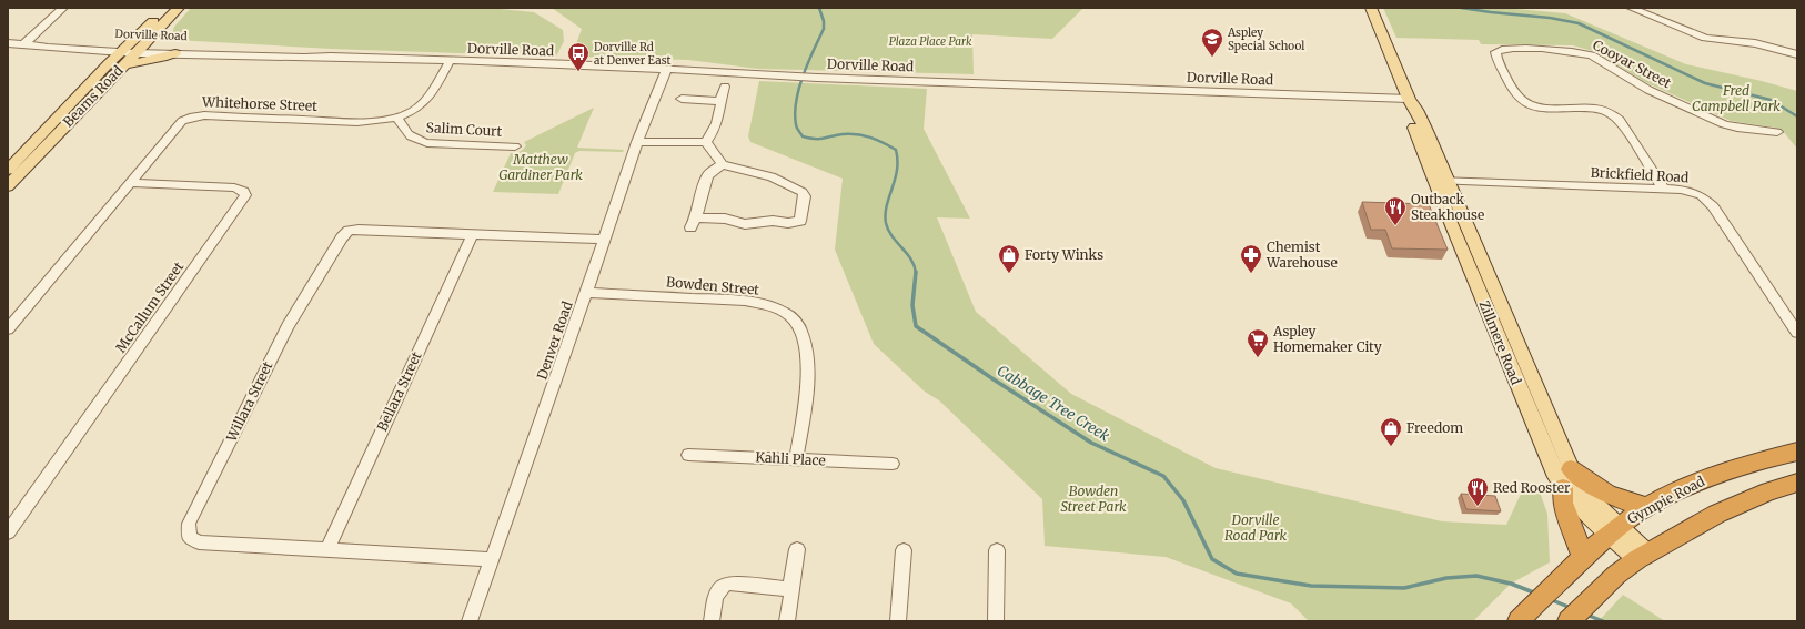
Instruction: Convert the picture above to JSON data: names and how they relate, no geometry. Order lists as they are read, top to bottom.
{
  "streets": {
    "highway": ["Gympie Road"],
    "main road": ["Beams Road", "Zillmere Road"],
    "street": [
      "Dorville Road",
      "Cooyar Street",
      "Whitehorse Street",
      "Salim Court",
      "Brickfield Road",
      "Bowden Street",
      "McCallum Street",
      "Denver Road",
      "Bellara Street",
      "Willara Street",
      "Kahli Place"
    ]
  },
  "crossings": [
    ["Dorville Road", "Beams Road"],
    ["Dorville Road", "Whitehorse Street"],
    ["Dorville Road", "Denver Road"],
    ["Dorville Road", "Zillmere Road"],
    ["Cooyar Street", "Brickfield Road"],
    ["Whitehorse Street", "Salim Court"],
    ["Whitehorse Street", "McCallum Street"],
    ["Brickfield Road", "Zillmere Road"],
    ["Bowden Street", "Denver Road"],
    ["Bowden Street", "Kahli Place"],
    ["Denver Road", "Willara Street"],
    ["Zillmere Road", "Gympie Road"],
    ["Bellara Street", "Willara Street"]
  ],
  "water": ["Cabbage Tree Creek"],
  "parks": [
    "Plaza Place Park",
    "Fred Campbell Park",
    "Matthew Gardiner Park",
    "Bowden Street Park",
    "Dorville Road Park"
  ],
  "places": {
    "school or university": ["Aspley Special School"],
    "bus stop": ["Dorville Rd at Denver East"],
    "restaurant": ["Outback Steakhouse", "Red Rooster"],
    "shop": ["Forty Winks", "Freedom"],
    "pharmacy": ["Chemist Warehouse"],
    "supermarket": ["Aspley Homemaker City"]
  }
}
